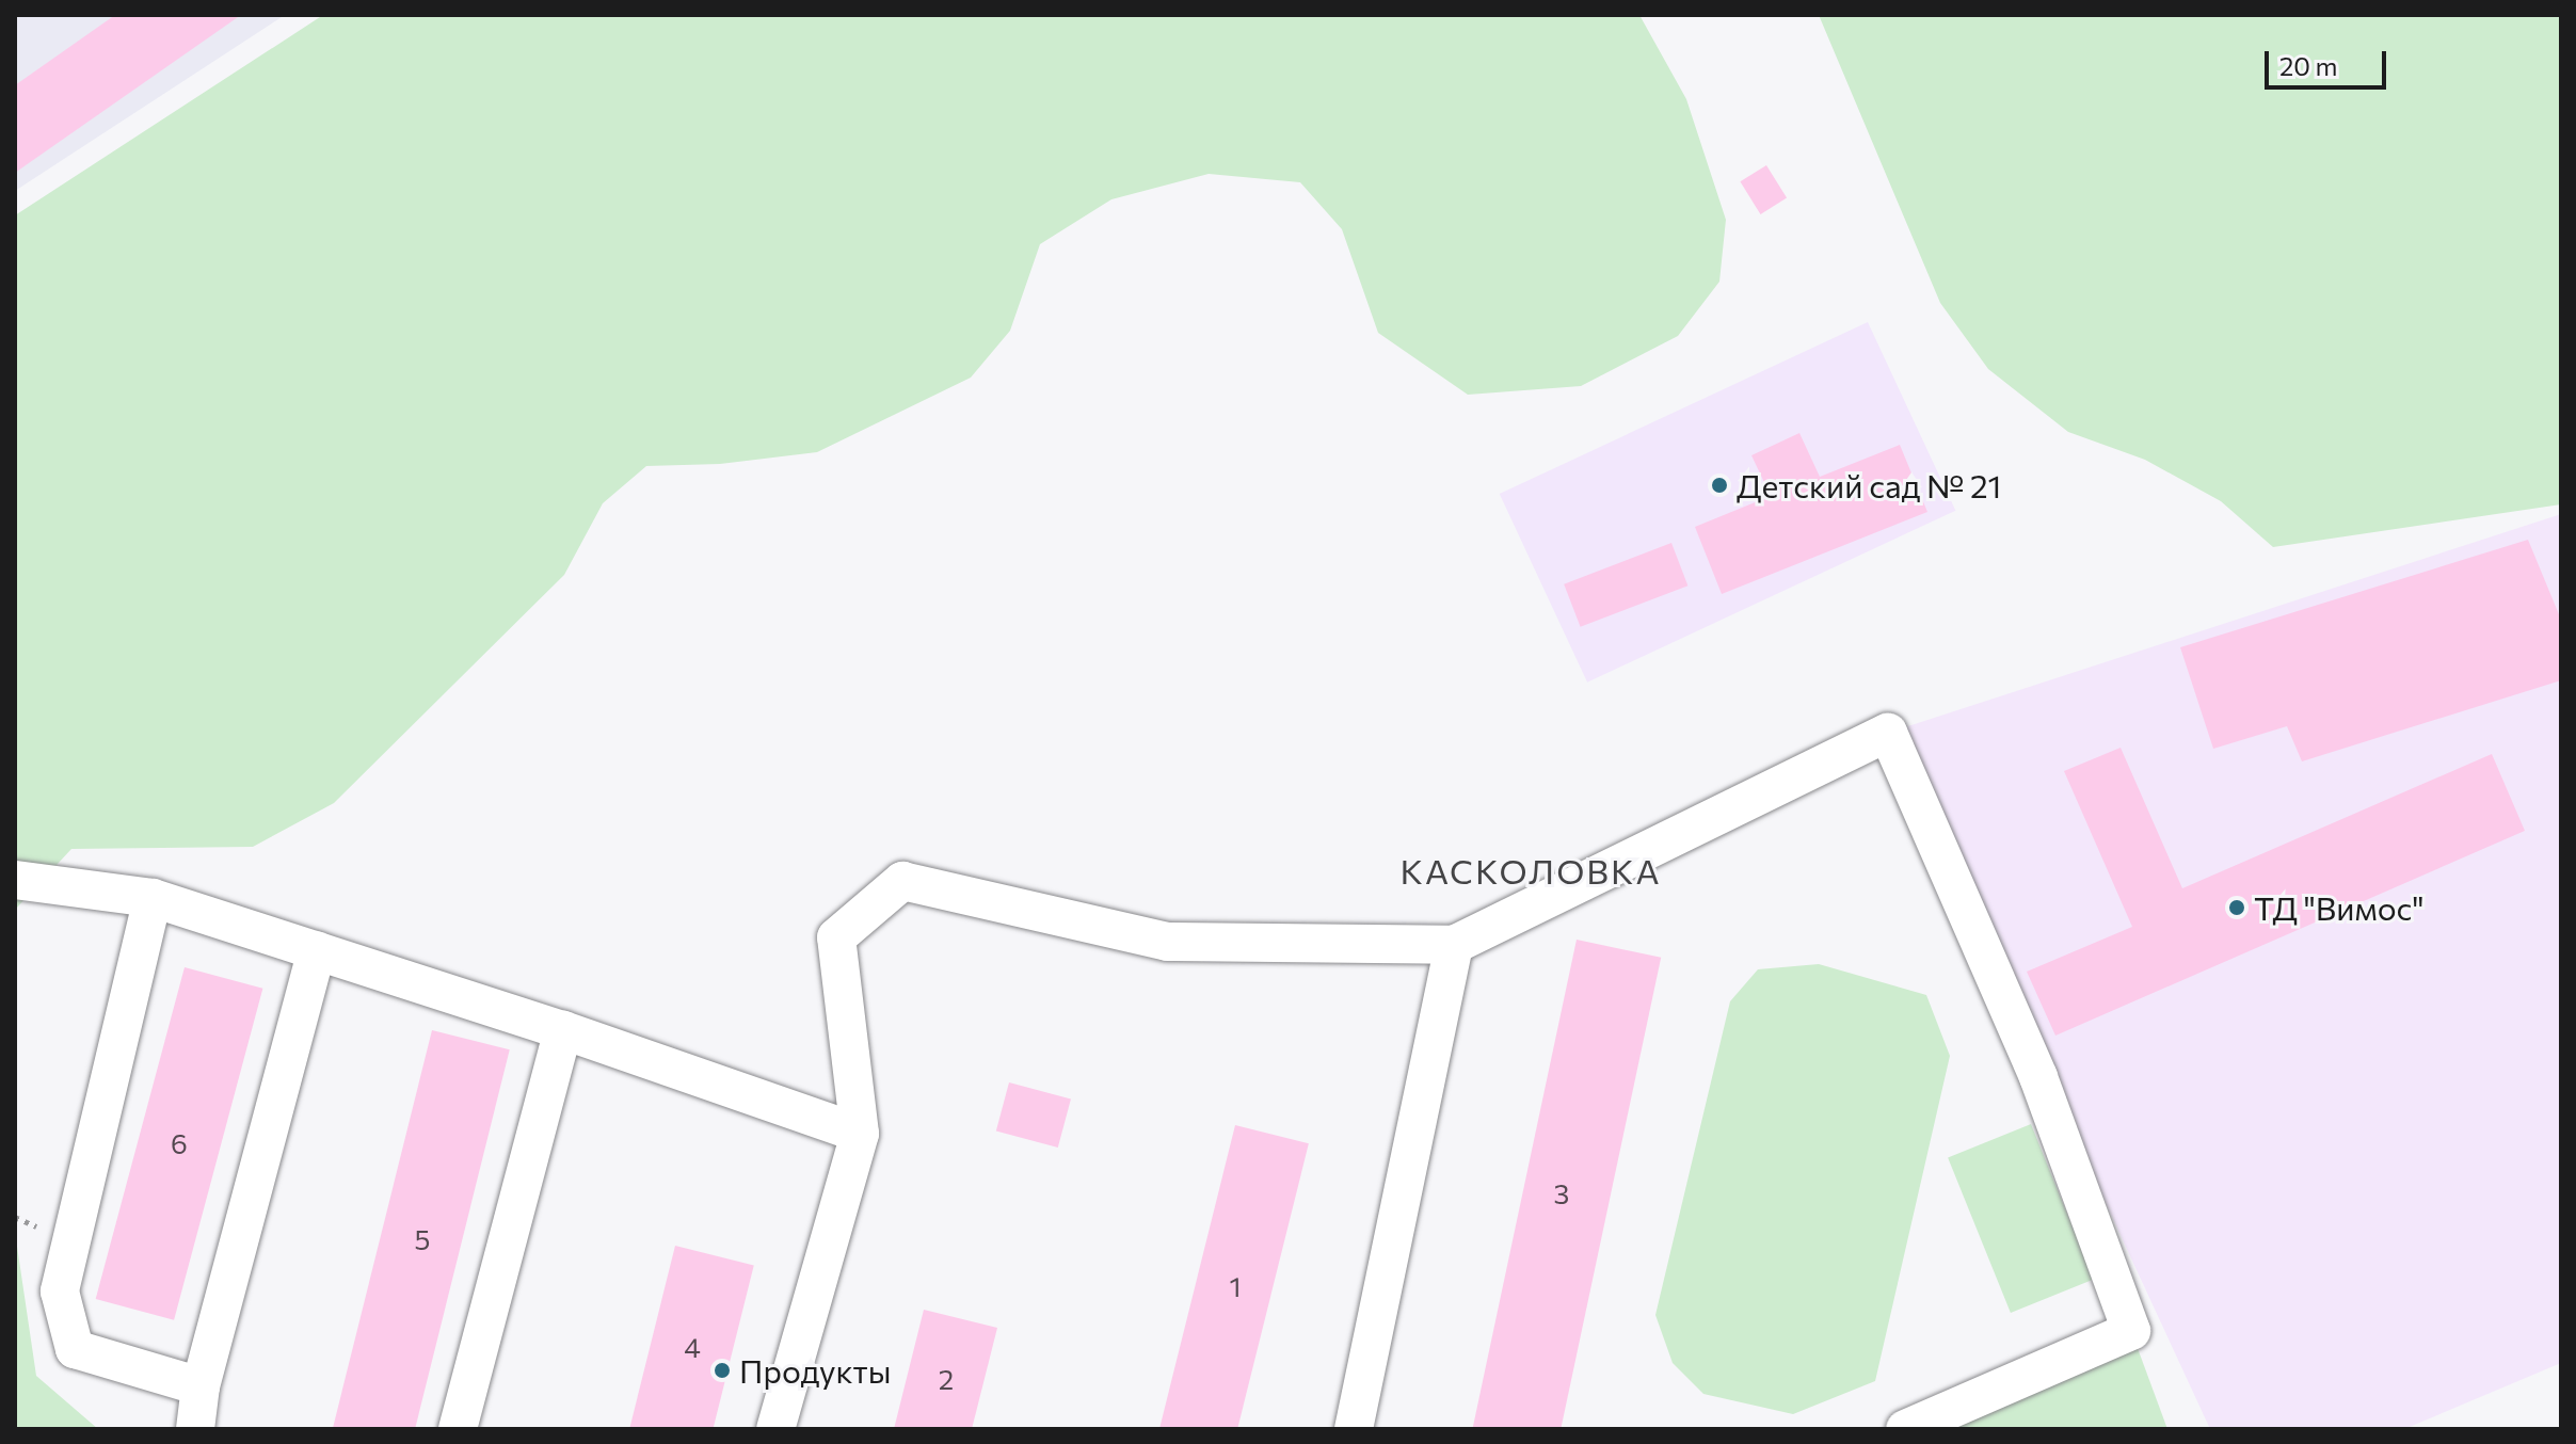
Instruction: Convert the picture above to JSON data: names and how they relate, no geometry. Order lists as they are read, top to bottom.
{
  "districts": ["КАСКОЛОВКА"],
  "places": ["Детский сад № 21", "ТД \"Вимос\"", "Продукты"],
  "house_numbers": [
    "6",
    "3",
    "5",
    "1",
    "4",
    "2"
  ],
  "scale_bar": "20 m"
}
